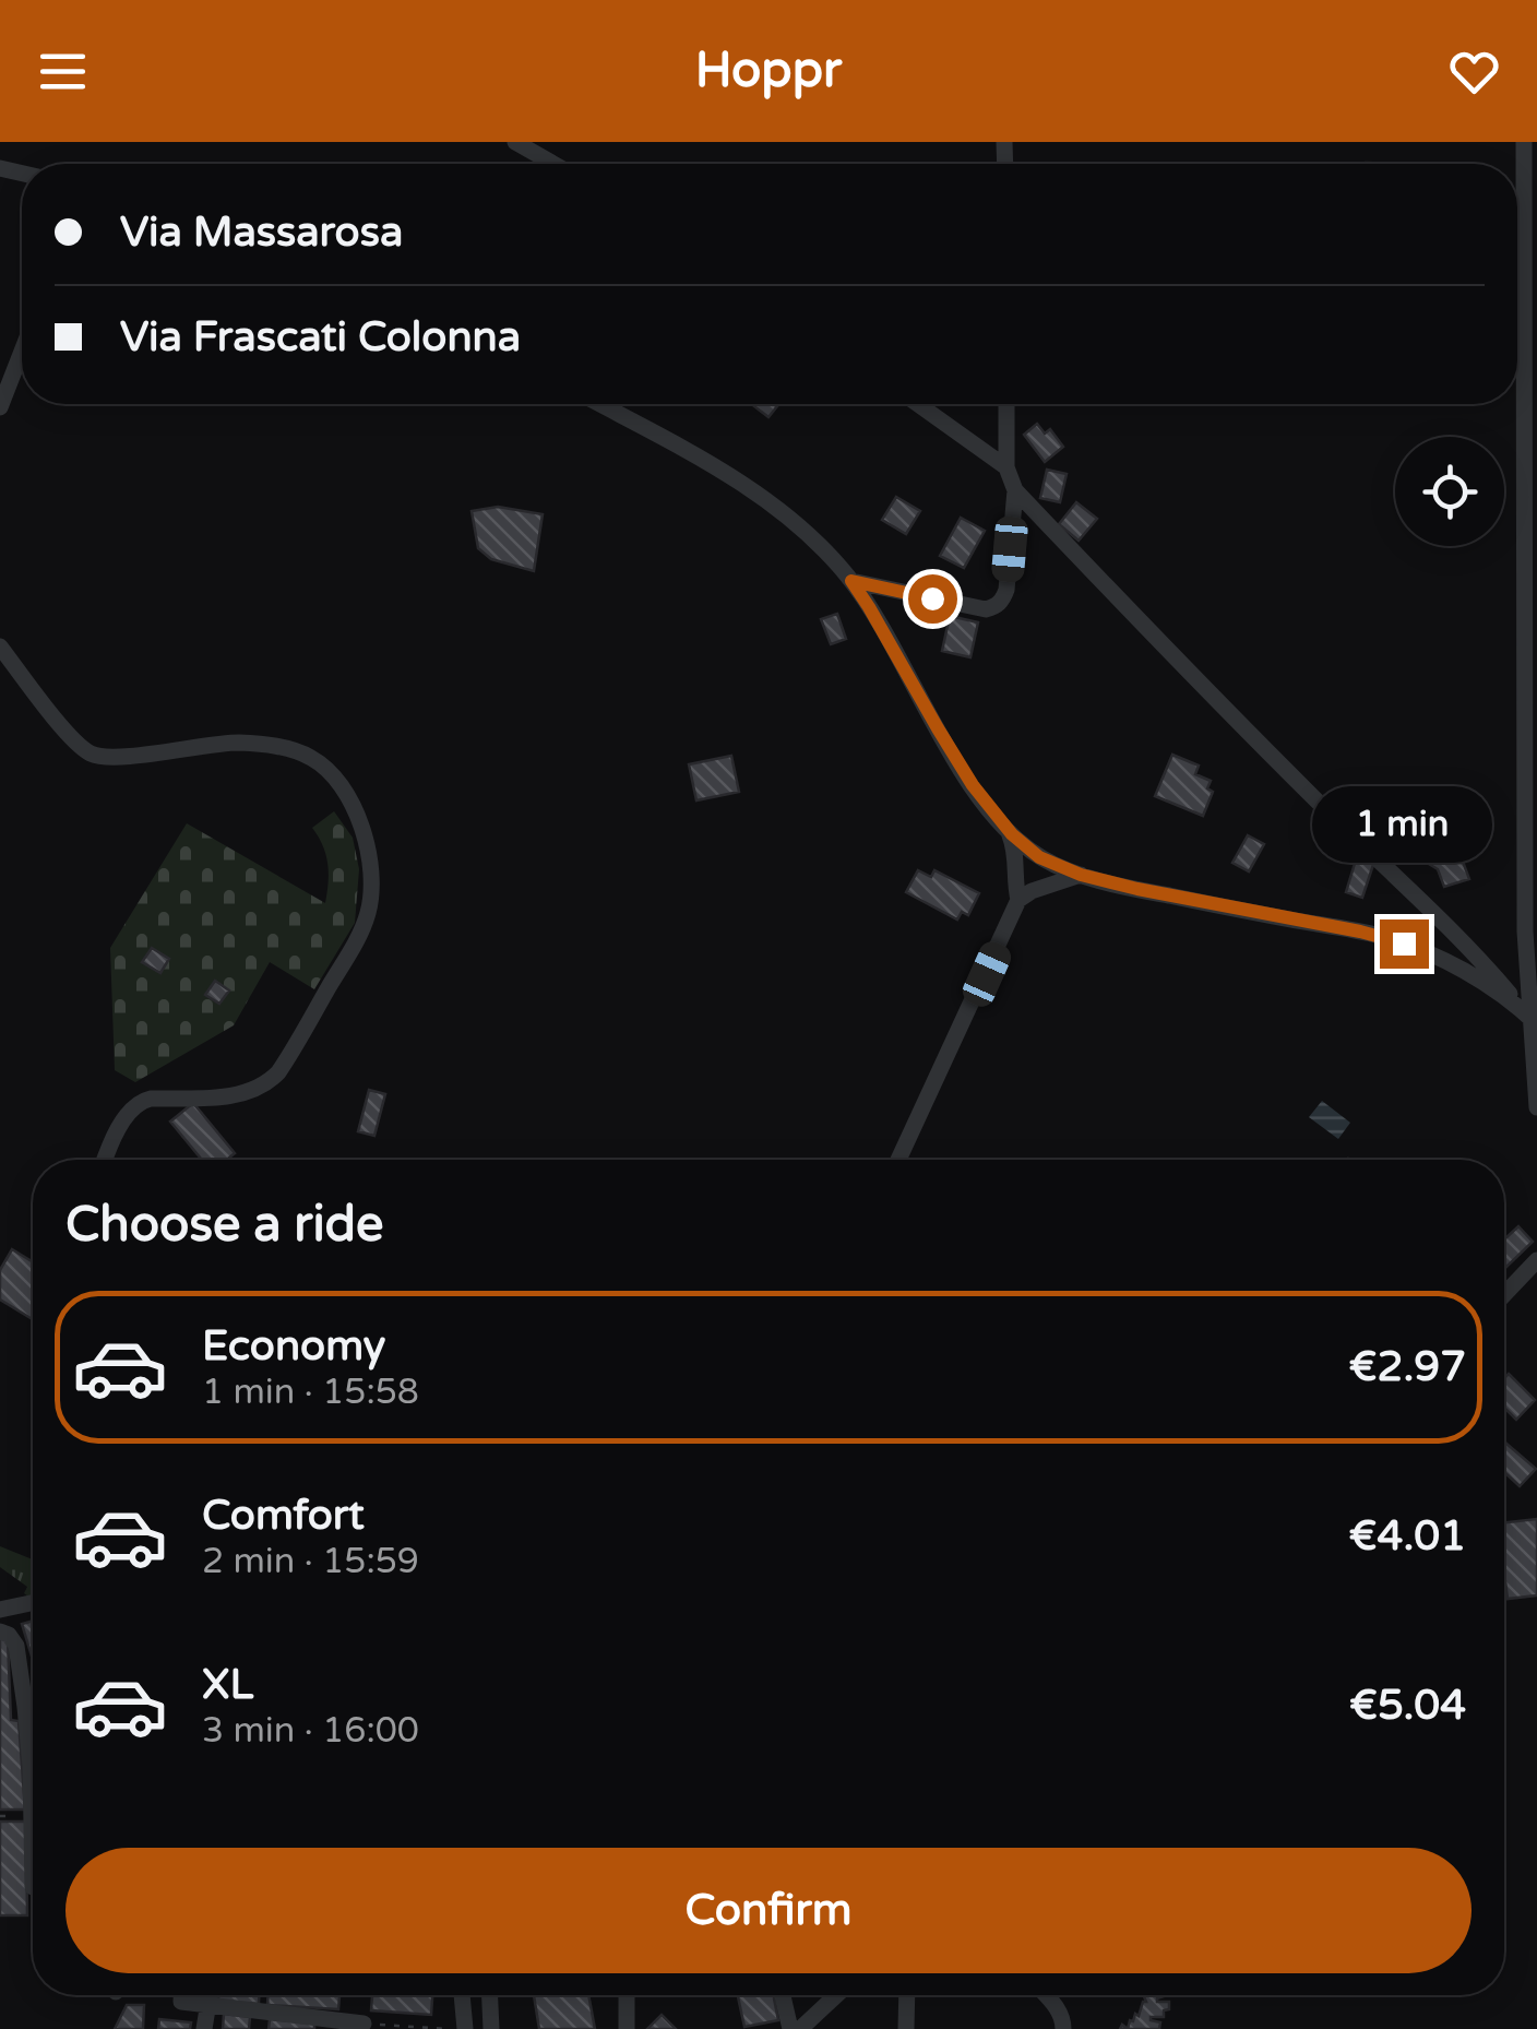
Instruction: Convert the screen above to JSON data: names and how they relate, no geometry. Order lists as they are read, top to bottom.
{
  "page": {
    "header": "Hoppr",
    "banner": ["Via Massarosa", "Via Frascati Colonna"],
    "bubble": "1 min",
    "heading": "Choose a ride",
    "list": [
      {
        "name": "Economy",
        "note": "1 min · 15:58",
        "value": "€2.97"
      },
      {
        "name": "Comfort",
        "note": "2 min · 15:59",
        "value": "€4.01"
      },
      {
        "name": "XL",
        "note": "3 min · 16:00",
        "value": "€5.04"
      }
    ],
    "buttons": "Confirm"
  }
}
